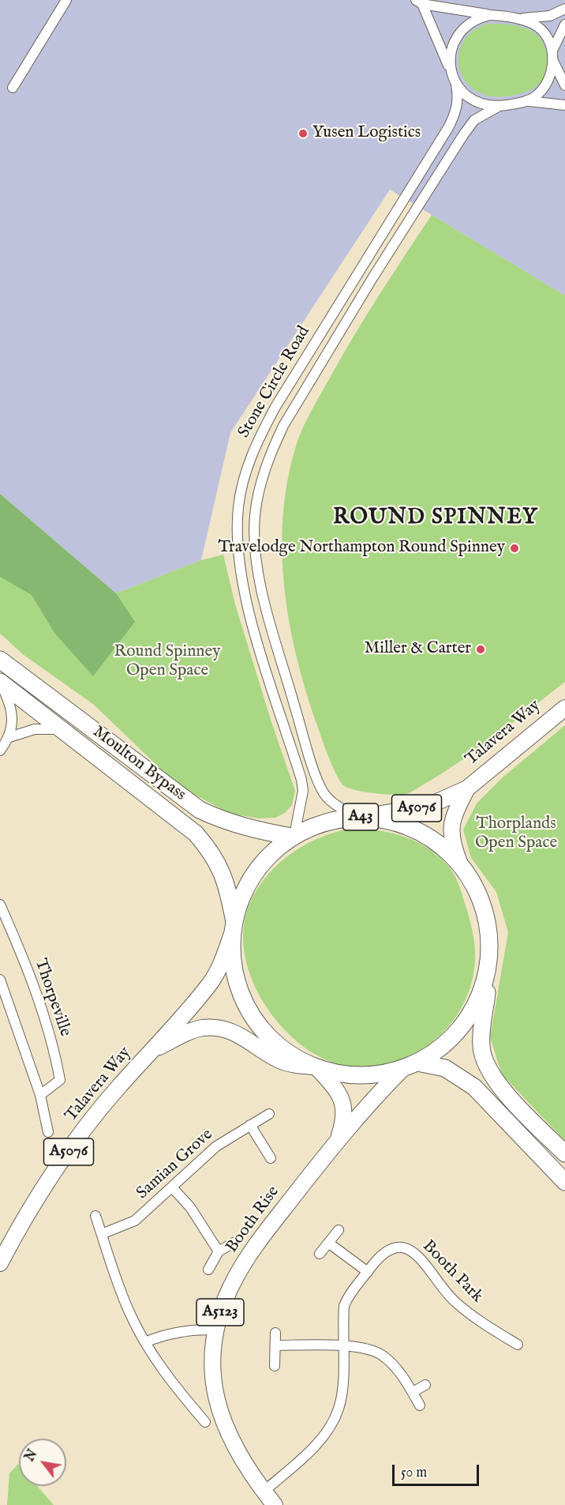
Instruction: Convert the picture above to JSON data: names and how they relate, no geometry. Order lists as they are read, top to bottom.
{
  "streets": {
    "highway": ["Moulton Bypass", "A43"],
    "main road": [
      "Talavera Way",
      "A5076",
      "Booth Rise",
      "A5123"
    ],
    "street": [
      "Stone Circle Road",
      "Thorpeville",
      "Samian Grove",
      "Booth Park"
    ]
  },
  "crossings": [
    ["Stone Circle Road", "Talavera Way"],
    ["Stone Circle Road", "Moulton Bypass"],
    ["Stone Circle Road", "A43"],
    ["Talavera Way", "Moulton Bypass"],
    ["Talavera Way", "A43"],
    ["Talavera Way", "Booth Rise"],
    ["Moulton Bypass", "A43"],
    ["A43", "Booth Rise"],
    ["Booth Rise", "Booth Park"]
  ],
  "districts": ["ROUND SPINNEY"],
  "parks": ["Round Spinney Open Space", "Thorplands Open Space"],
  "places": ["Yusen Logistics", "Travelodge Northampton Round Spinney", "Miller & Carter"],
  "scale_bar": "50 m",
  "north": "top left"
}
